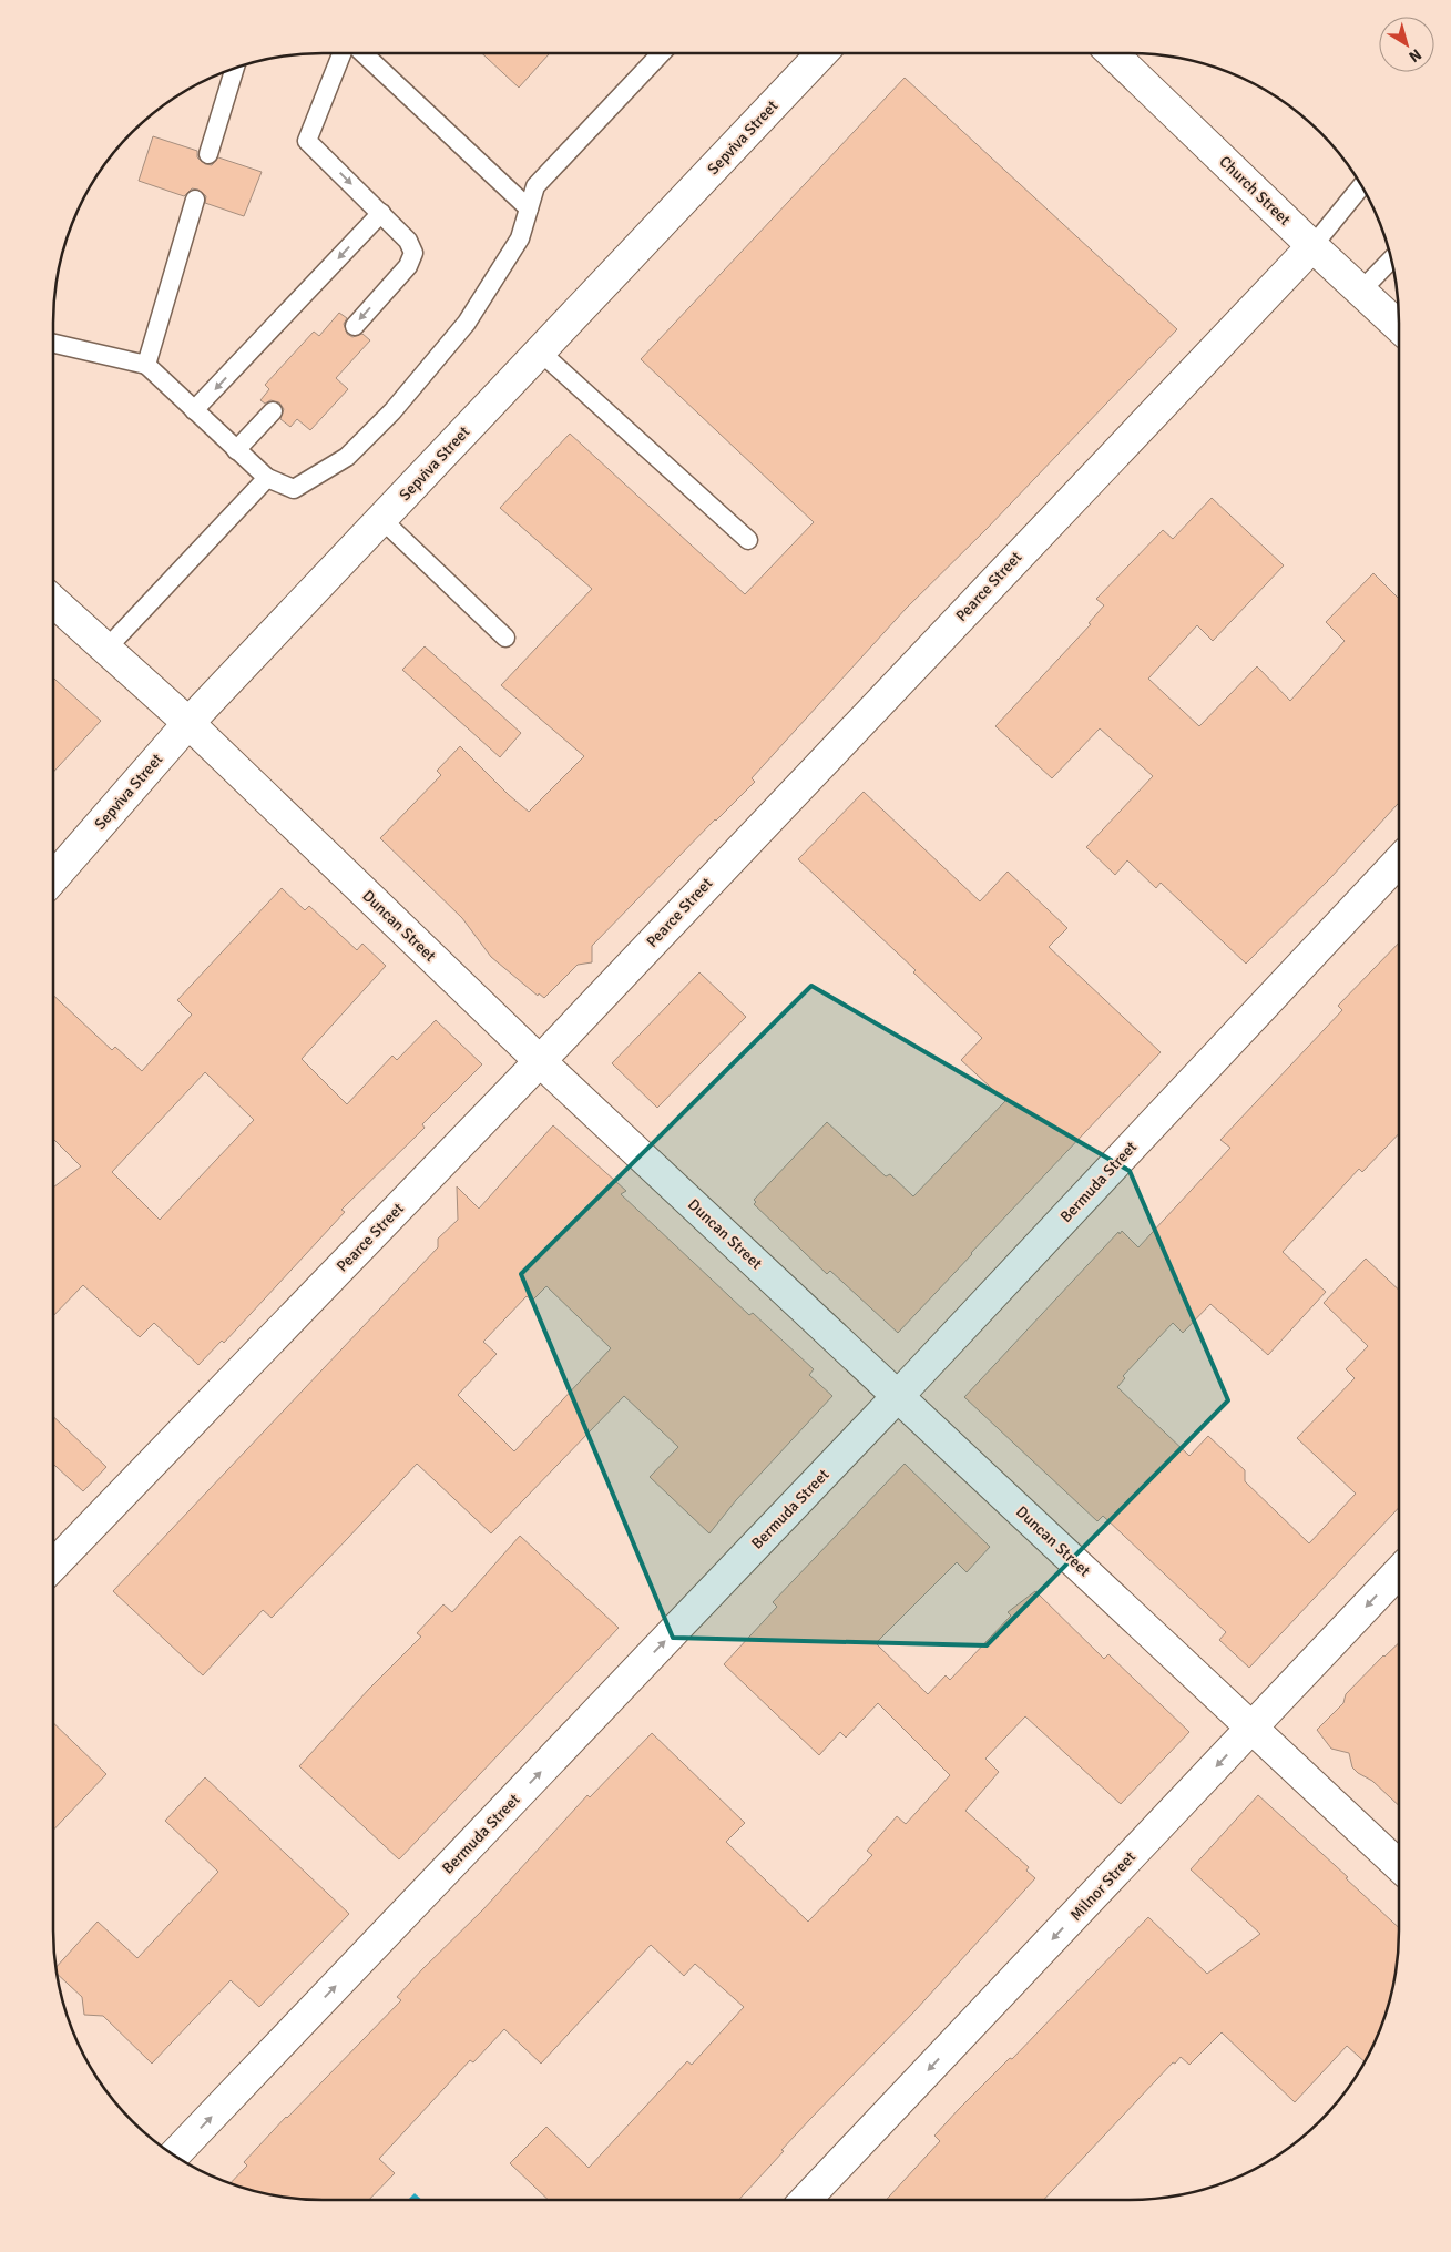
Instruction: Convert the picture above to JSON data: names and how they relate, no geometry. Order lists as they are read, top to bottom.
{
  "streets": {
    "street": [
      "Sepviva Street",
      "Church Street",
      "Pearce Street",
      "Duncan Street",
      "Bermuda Street",
      "Milnor Street"
    ]
  },
  "crossings": [
    ["Sepviva Street", "Duncan Street"],
    ["Church Street", "Pearce Street"],
    ["Pearce Street", "Duncan Street"],
    ["Duncan Street", "Bermuda Street"],
    ["Duncan Street", "Milnor Street"]
  ],
  "one_way": ["Bermuda Street", "Milnor Street"],
  "north": "bottom right"
}
